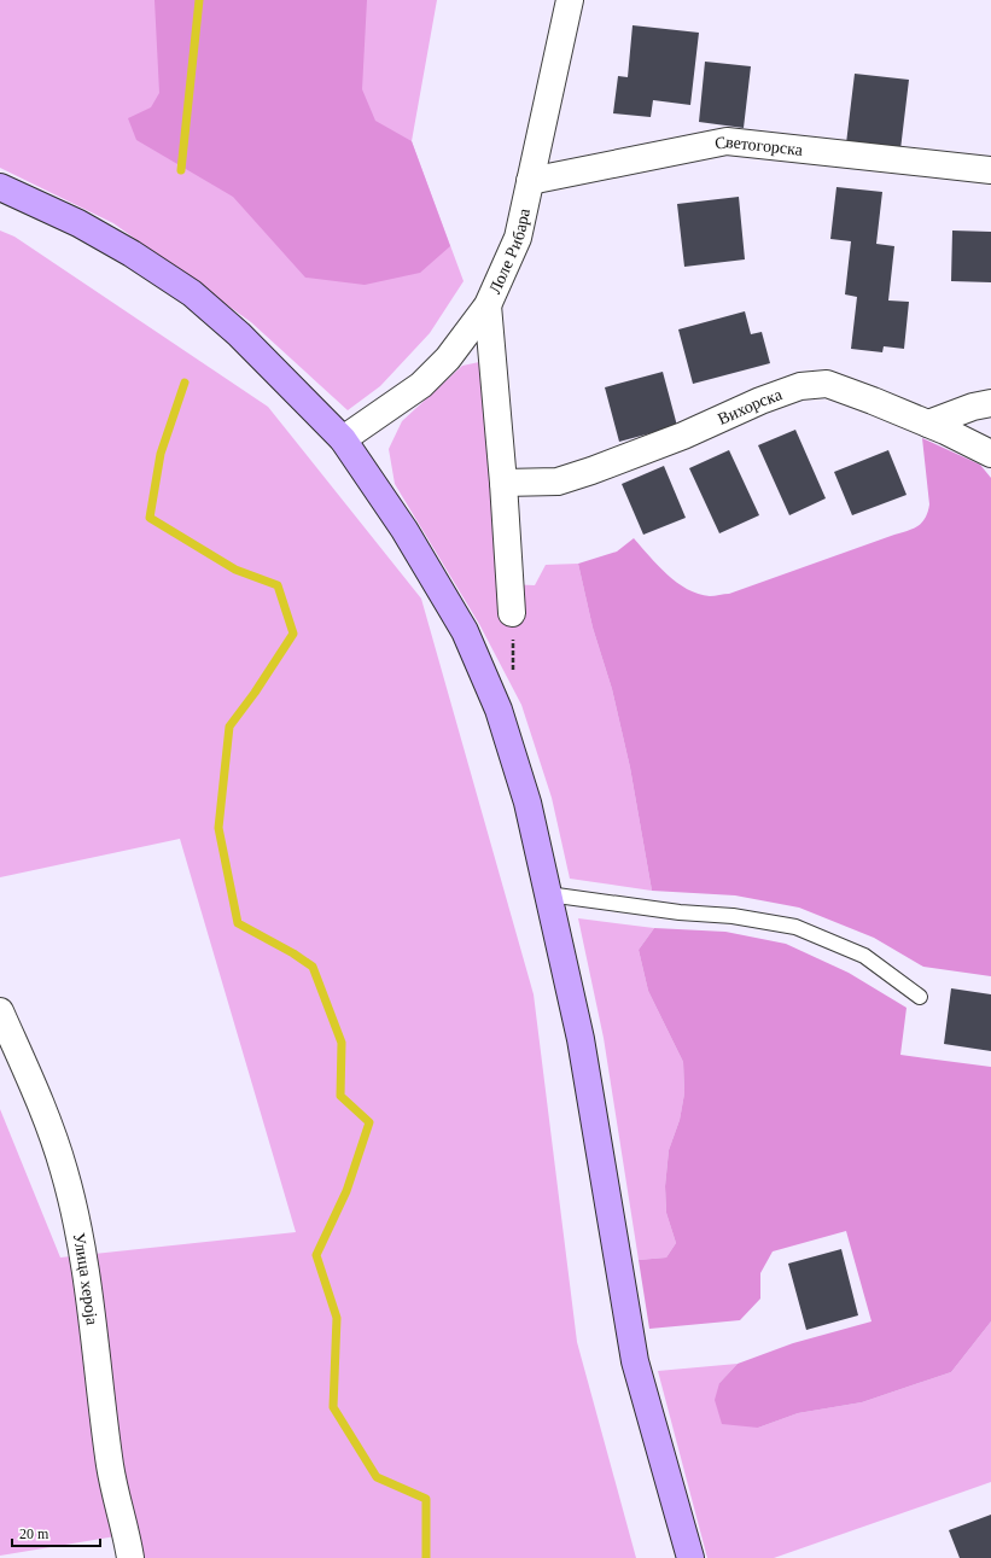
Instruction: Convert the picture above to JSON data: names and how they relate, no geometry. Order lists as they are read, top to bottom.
{
  "streets": {
    "street": [
      "Светогорска",
      "Лоле Рибара",
      "Вихорска",
      "Улица хероја"
    ]
  },
  "crossings": [
    ["Светогорска", "Лоле Рибара"]
  ],
  "scale_bar": "20 m"
}
